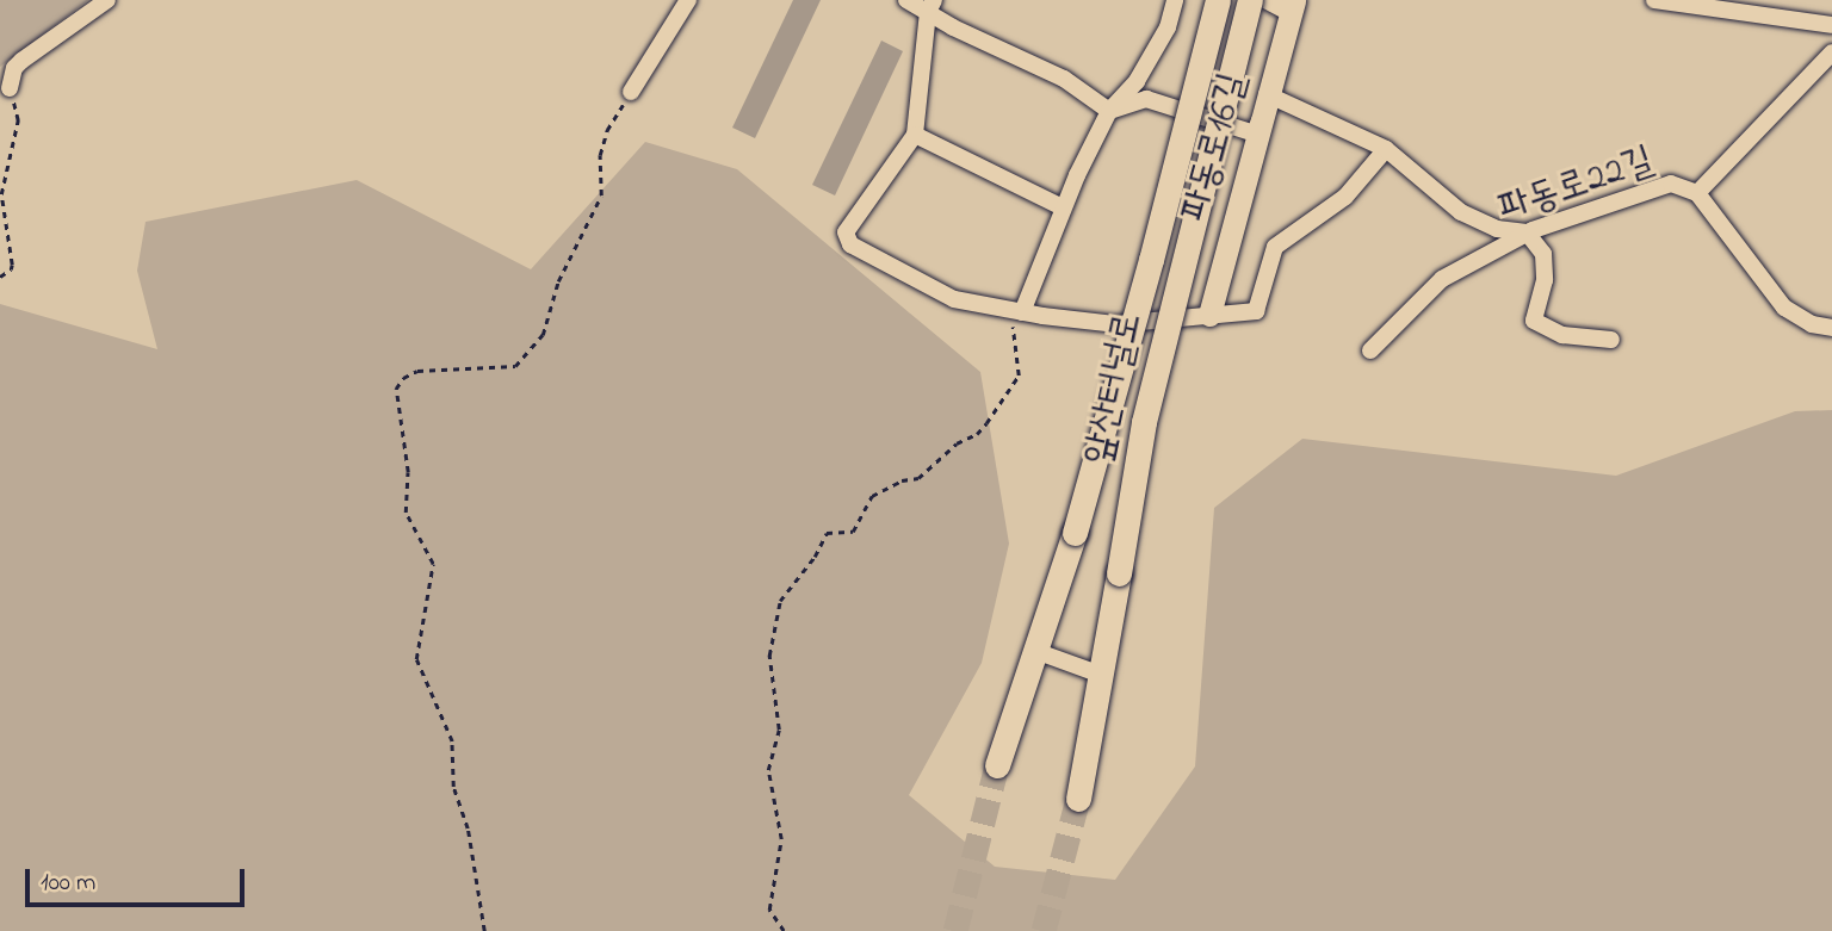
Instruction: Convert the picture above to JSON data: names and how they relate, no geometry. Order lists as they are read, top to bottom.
{
  "streets": {
    "highway": ["앞산터널로"],
    "main road": ["파동로16길"],
    "street": ["파동로22길"]
  },
  "scale_bar": "100 m"
}
